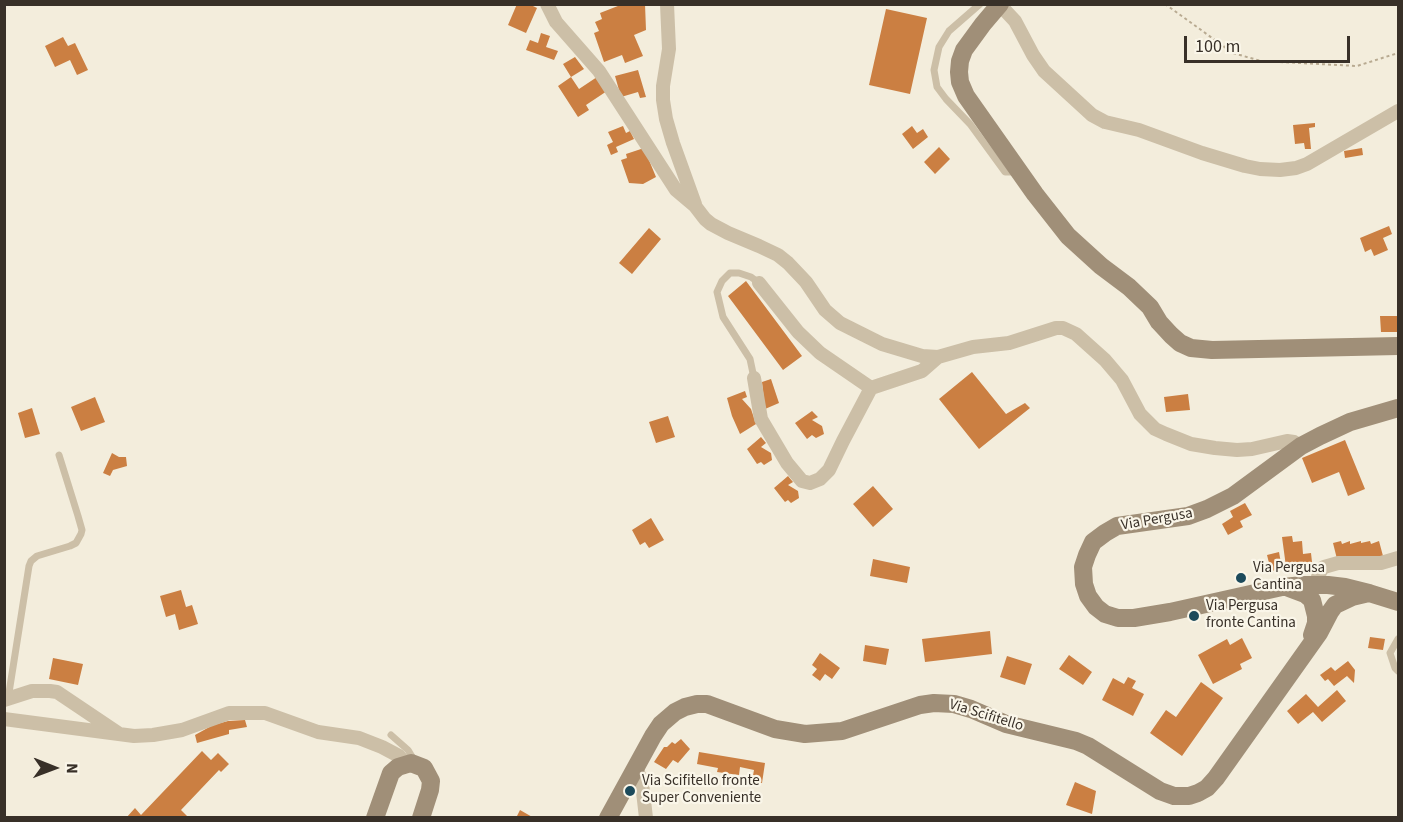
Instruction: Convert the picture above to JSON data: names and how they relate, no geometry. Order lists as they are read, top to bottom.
{
  "streets": {
    "main road": ["Via Pergusa", "Via Scifitello"]
  },
  "places": ["Via Pergusa Cantina", "Via Pergusa fronte Cantina", "Via Scifitello fronte Super Conveniente"],
  "scale_bar": "100 m",
  "north": "right"
}
